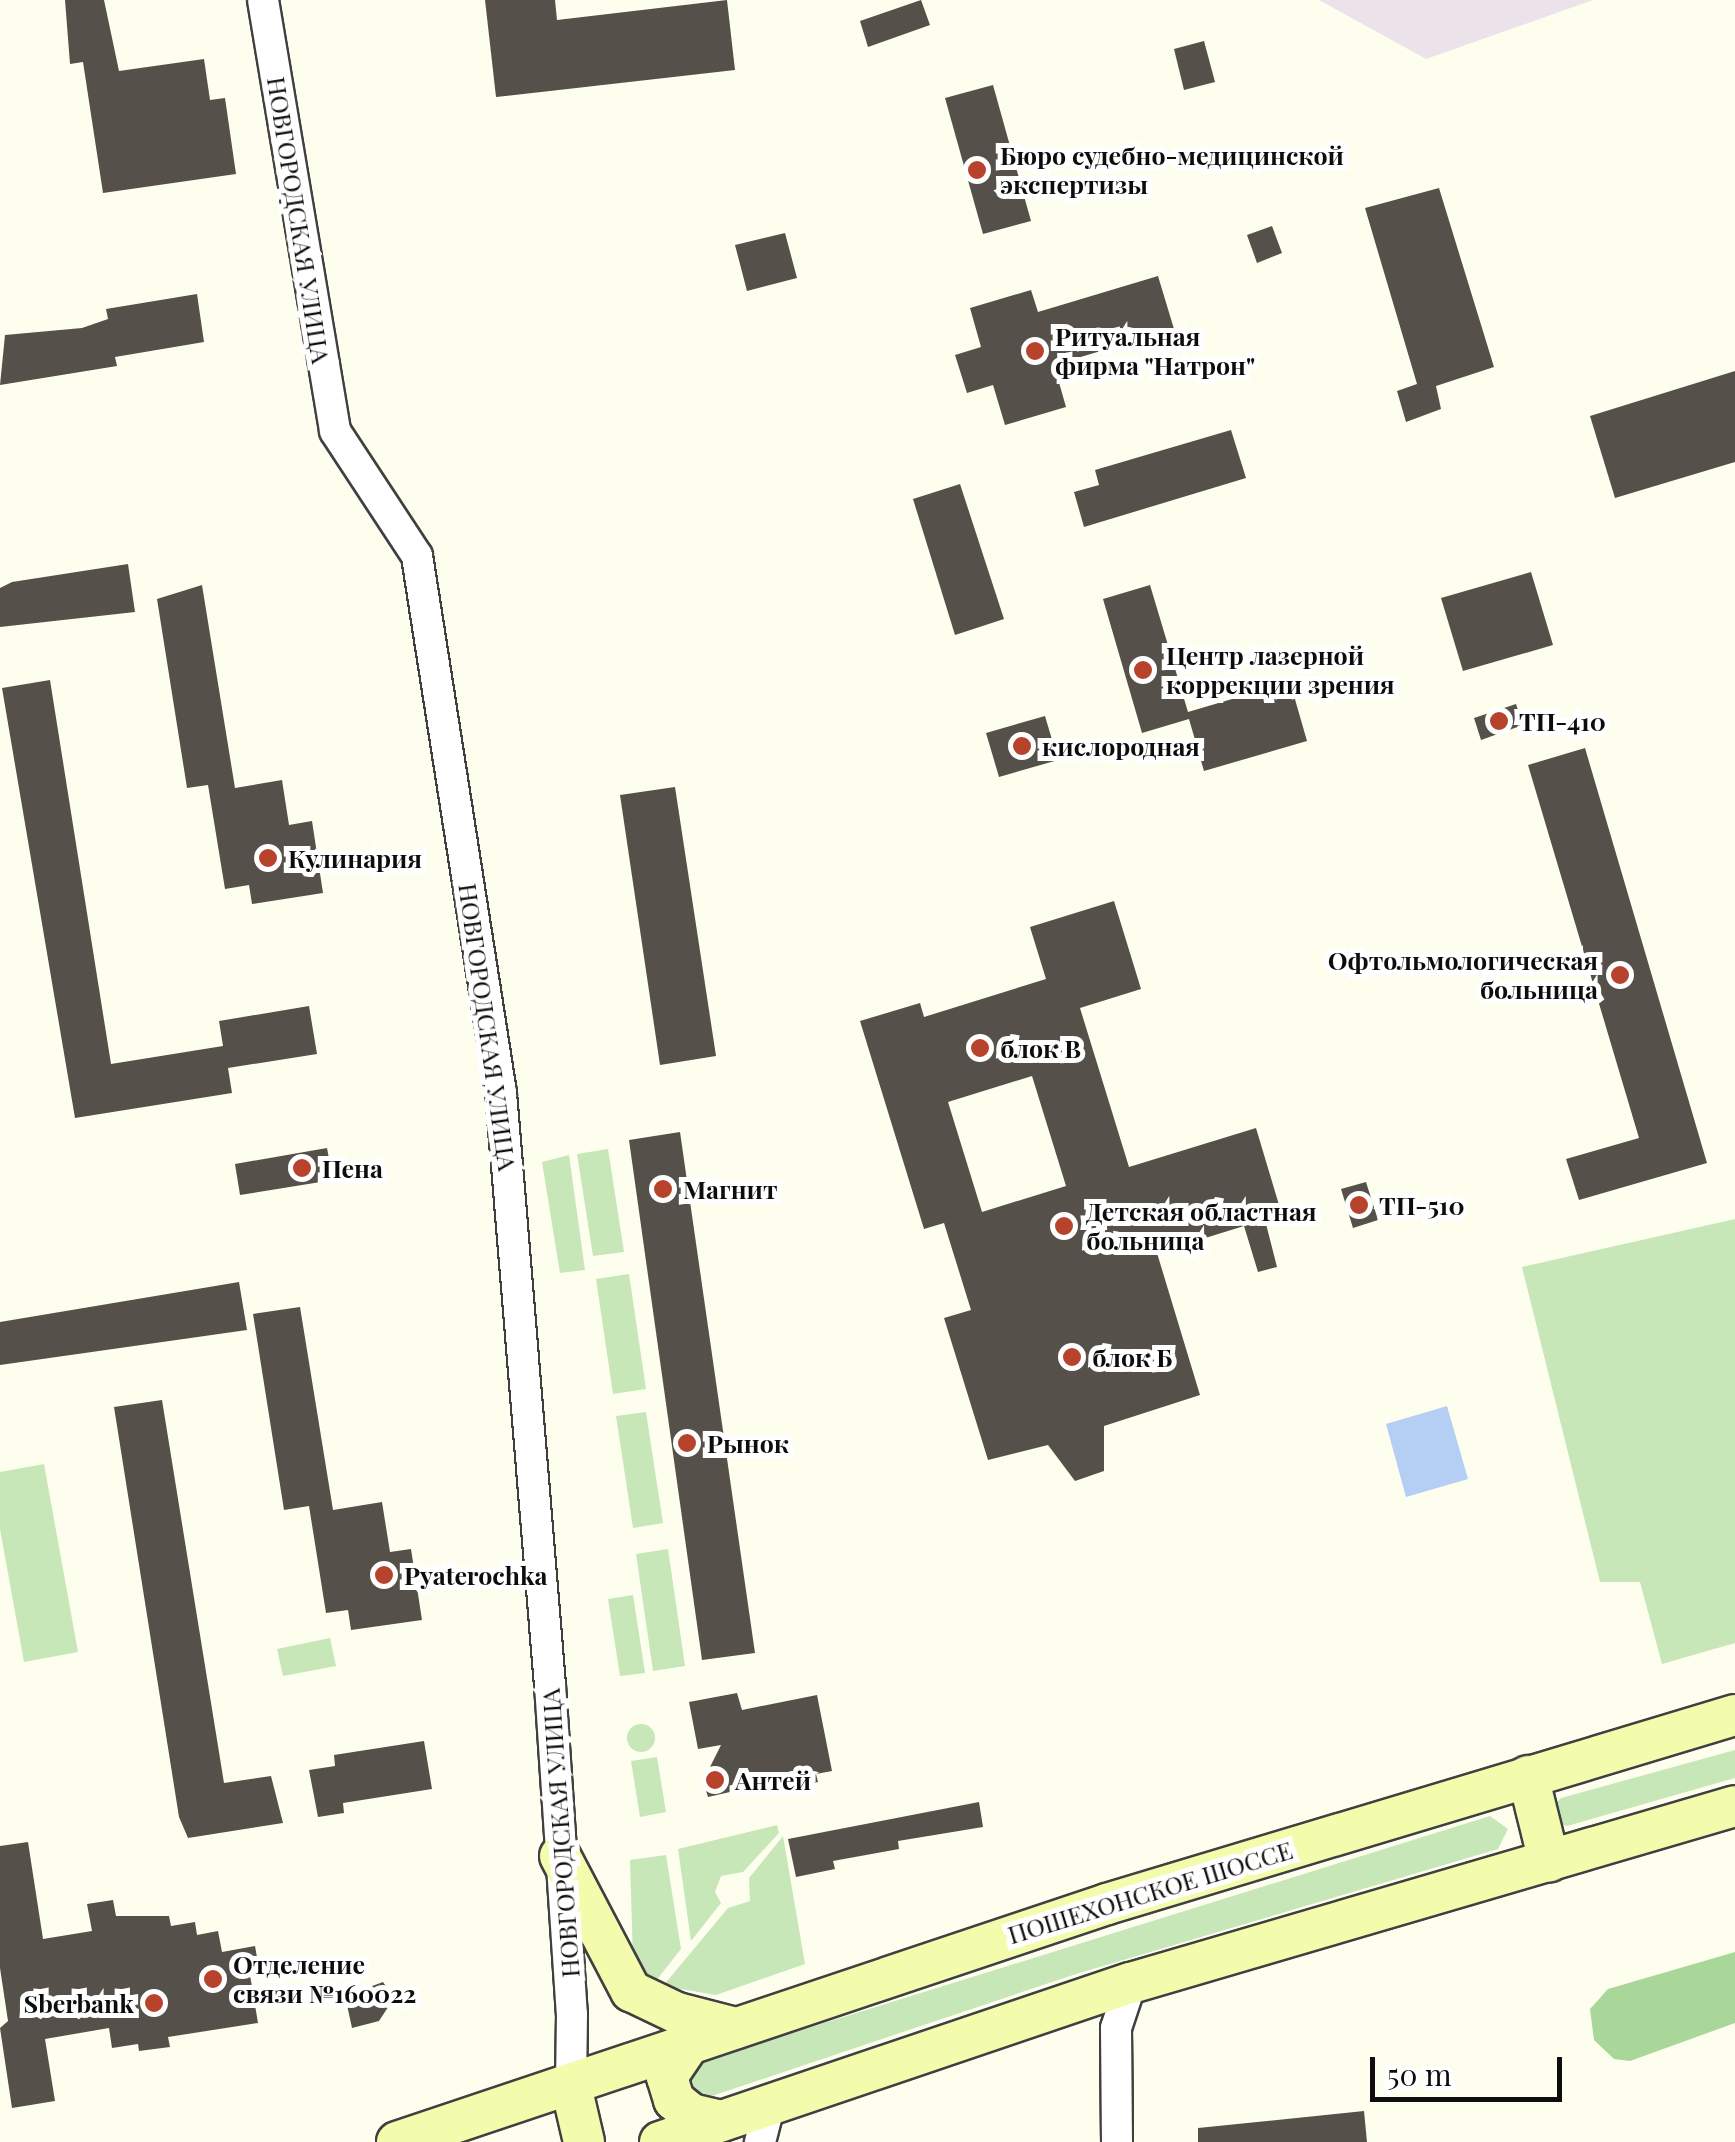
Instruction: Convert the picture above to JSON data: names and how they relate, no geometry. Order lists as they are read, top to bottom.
{
  "streets": {
    "main road": ["ПОШЕХОНСКОЕ ШОССЕ"],
    "street": ["НОВГОРОДСКАЯ УЛИЦА"]
  },
  "crossings": [
    ["НОВГОРОДСКАЯ УЛИЦА", "ПОШЕХОНСКОЕ ШОССЕ"]
  ],
  "places": [
    "Бюро судебно-медицинской экспертизы",
    "Ритуальная фирма \"Натрон\"",
    "Центр лазерной коррекции зрения",
    "ТП-410",
    "кислородная",
    "Кулинария",
    "Офтольмологическая больница",
    "блок В",
    "Пена",
    "Магнит",
    "ТП-510",
    "Детская областная больница",
    "блок Б",
    "Рынок",
    "Pyaterochka",
    "Антей",
    "Отделение связи №160022",
    "Sberbank"
  ],
  "scale_bar": "50 m"
}
